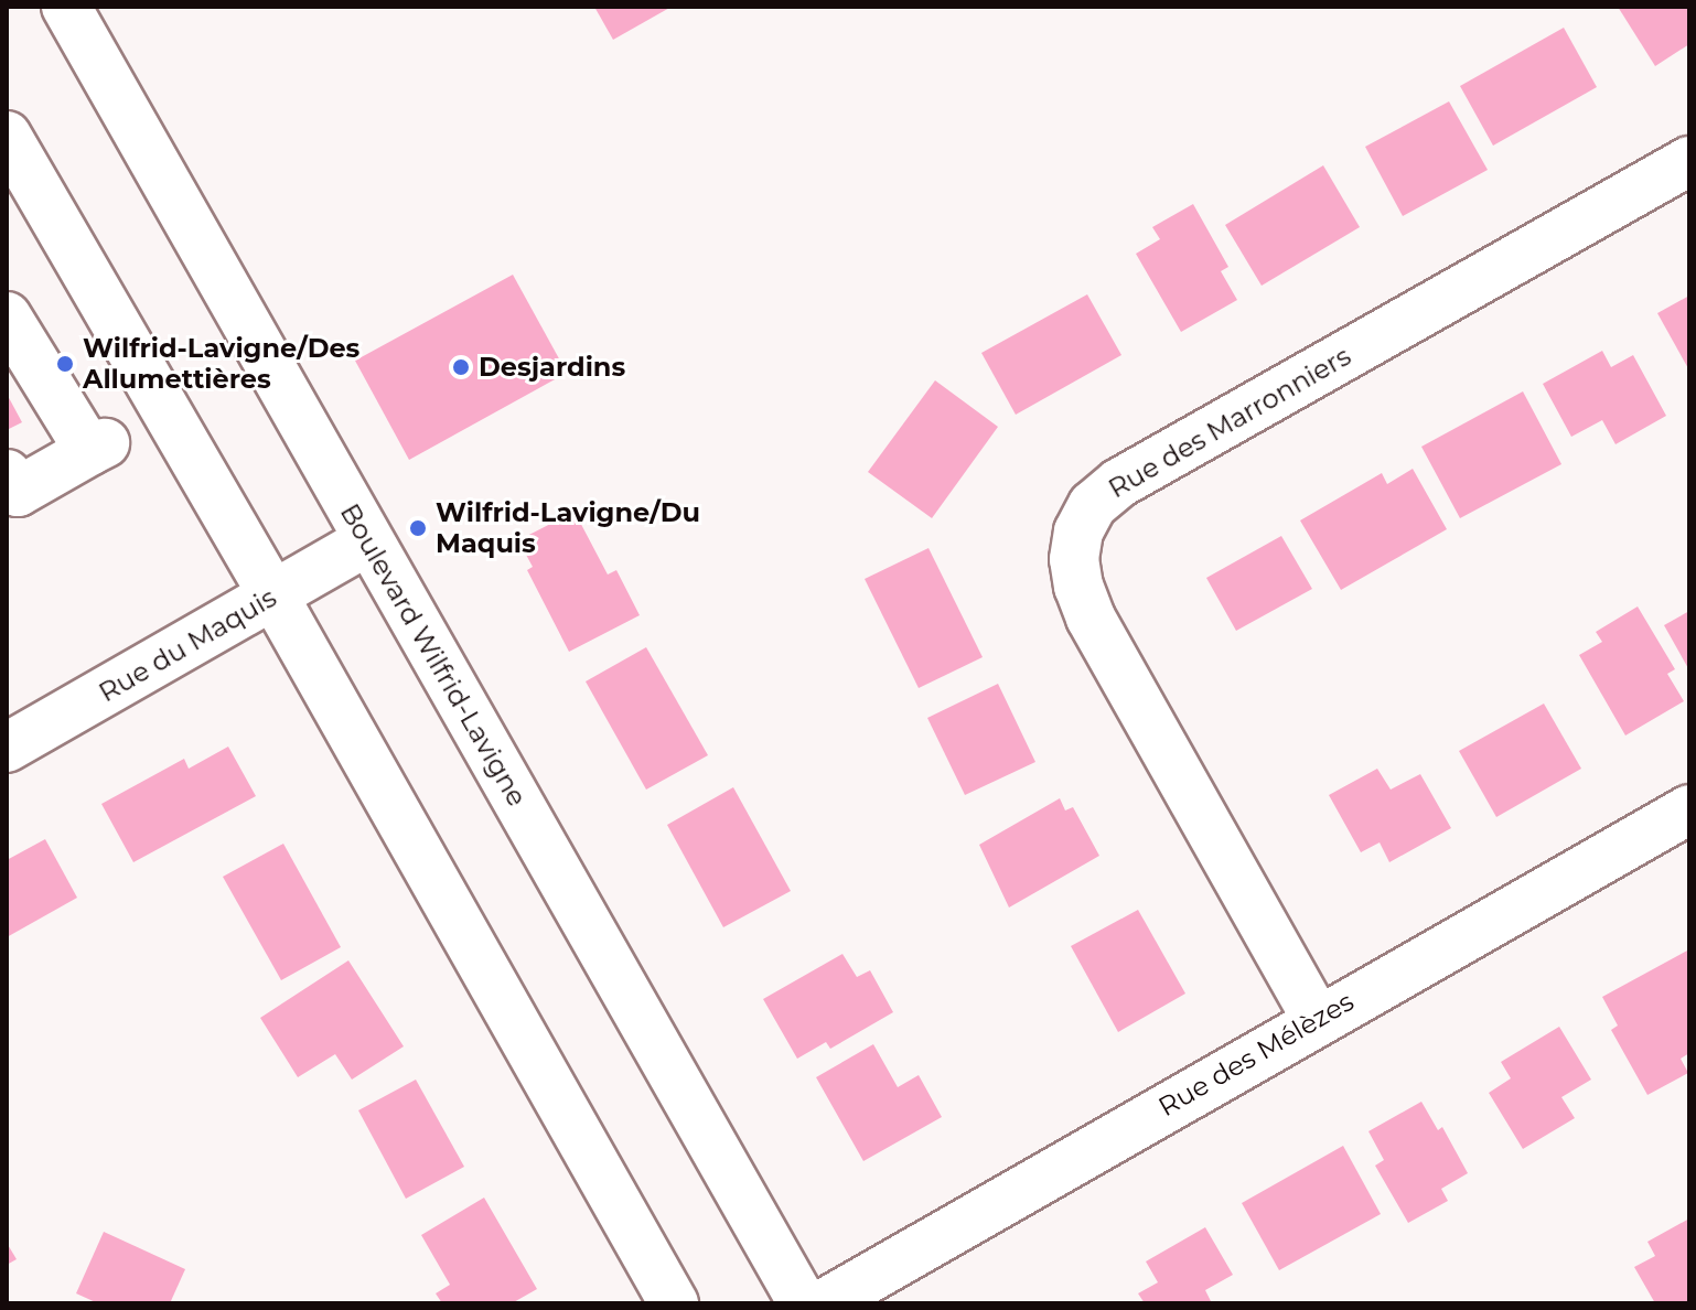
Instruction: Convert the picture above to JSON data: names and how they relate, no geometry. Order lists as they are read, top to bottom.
{
  "streets": {
    "street": [
      "Rue des Marronniers",
      "Rue du Maquis",
      "Boulevard Wilfrid-Lavigne",
      "Rue des Mélèzes"
    ]
  },
  "crossings": [
    ["Rue des Marronniers", "Rue des Mélèzes"],
    ["Rue du Maquis", "Boulevard Wilfrid-Lavigne"]
  ],
  "places": ["Wilfrid-Lavigne/Des Allumettières", "Desjardins", "Wilfrid-Lavigne/Du Maquis"]
}
